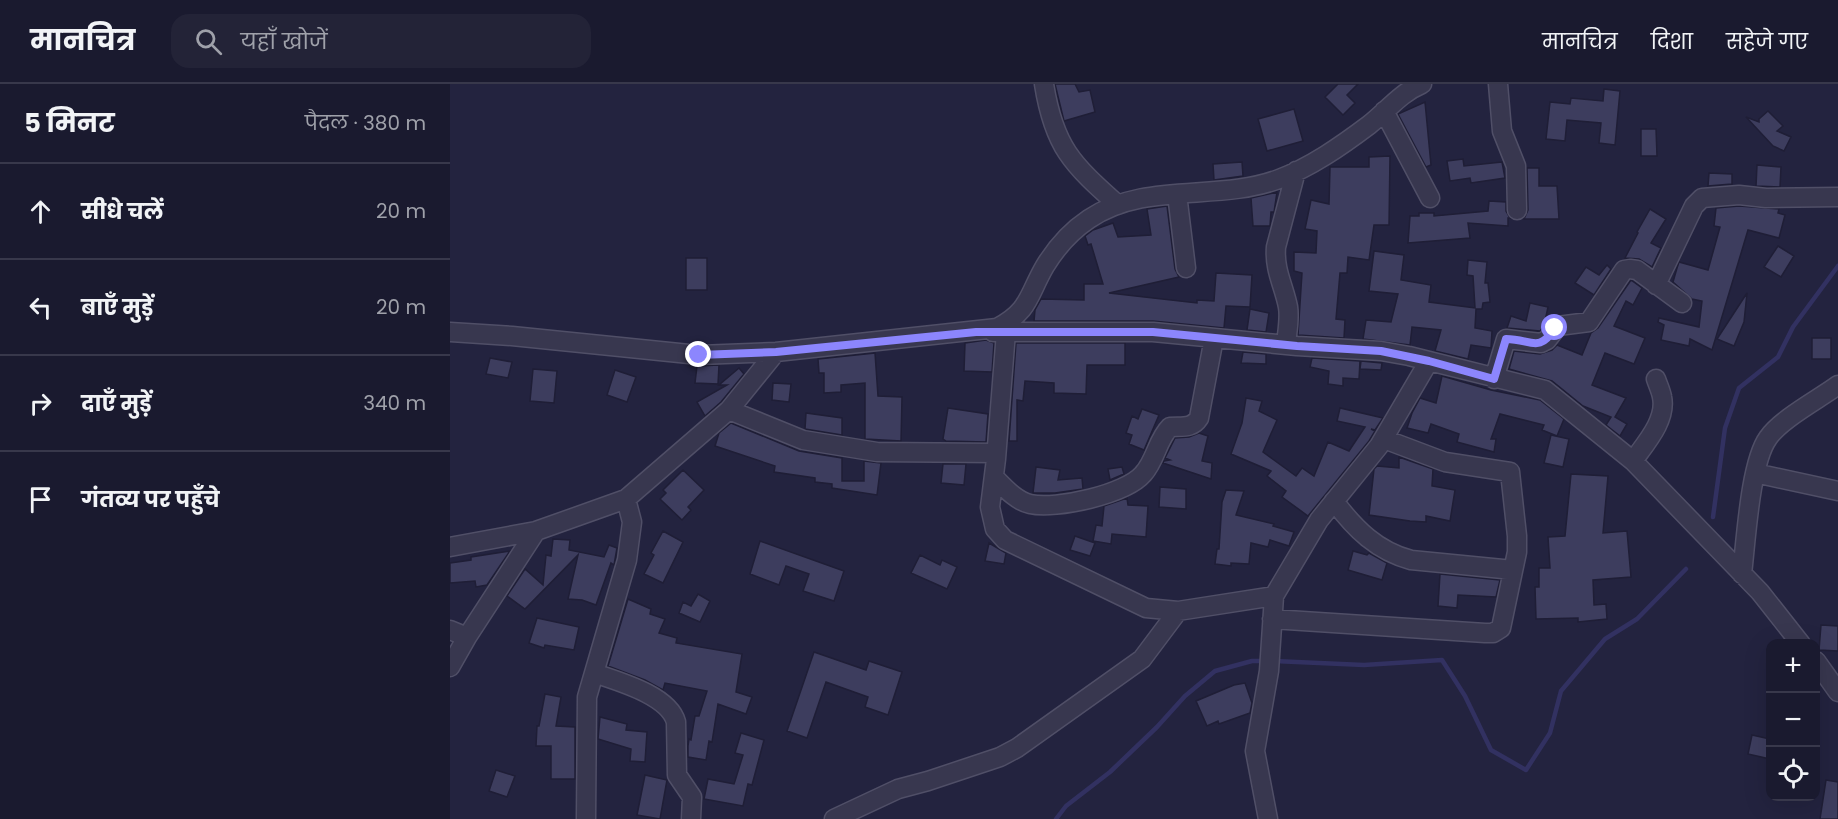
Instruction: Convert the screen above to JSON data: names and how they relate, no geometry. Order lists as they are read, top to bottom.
{
  "page": {
    "header": "मानचित्र",
    "search": "यहाँ खोजें",
    "nav": ["मानचित्र", "दिशा", "सहेजे गए"],
    "heading": ["5 मिनट", "पैदल · 380 m"],
    "list": [
      ["सीधे चलें", "20 m"],
      ["बाएँ मुड़ें", "20 m"],
      ["दाएँ मुड़ें", "340 m"],
      "गंतव्य पर पहुँचे"
    ],
    "map_buttons": ["+", "−"]
  }
}
